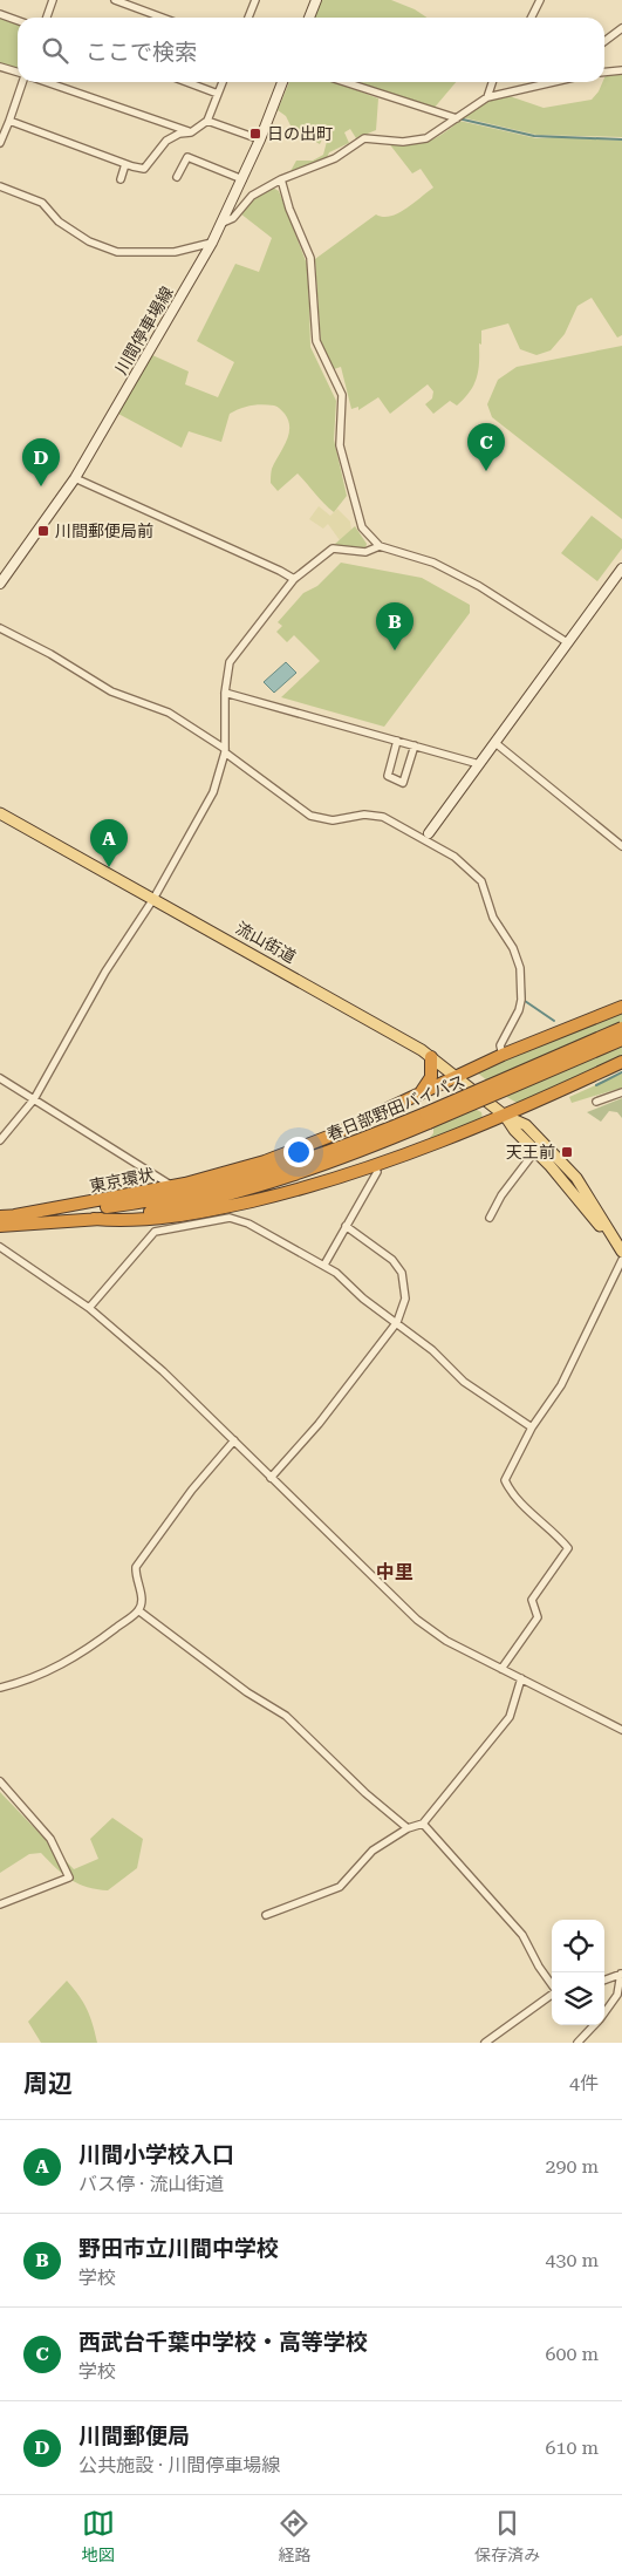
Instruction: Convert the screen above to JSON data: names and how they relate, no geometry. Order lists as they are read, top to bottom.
{
  "streets": {
    "highway": ["春日部野田バイパス", "東京環状"],
    "main road": ["川間停車場線", "流山街道"]
  },
  "crossings": [
    ["流山街道", "東京環状"],
    ["春日部野田バイパス", "東京環状"]
  ],
  "districts": ["中里"],
  "places": {
    "transit": ["日の出町", "川間郵便局前", "天王前"]
  },
  "page": {
    "search": "ここで検索",
    "pins": [
      "C",
      "D",
      "B",
      "A"
    ],
    "heading": ["周辺", "4件"],
    "list": [
      {
        "mark": "A",
        "name": "川間小学校入口",
        "note": "バス停 · 流山街道",
        "value": "290 m"
      },
      {
        "mark": "B",
        "name": "野田市立川間中学校",
        "note": "学校",
        "value": "430 m"
      },
      {
        "mark": "C",
        "name": "西武台千葉中学校・高等学校",
        "note": "学校",
        "value": "600 m"
      },
      {
        "mark": "D",
        "name": "川間郵便局",
        "note": "公共施設 · 川間停車場線",
        "value": "610 m"
      }
    ],
    "nav": ["地図", "経路", "保存済み"]
  }
}
